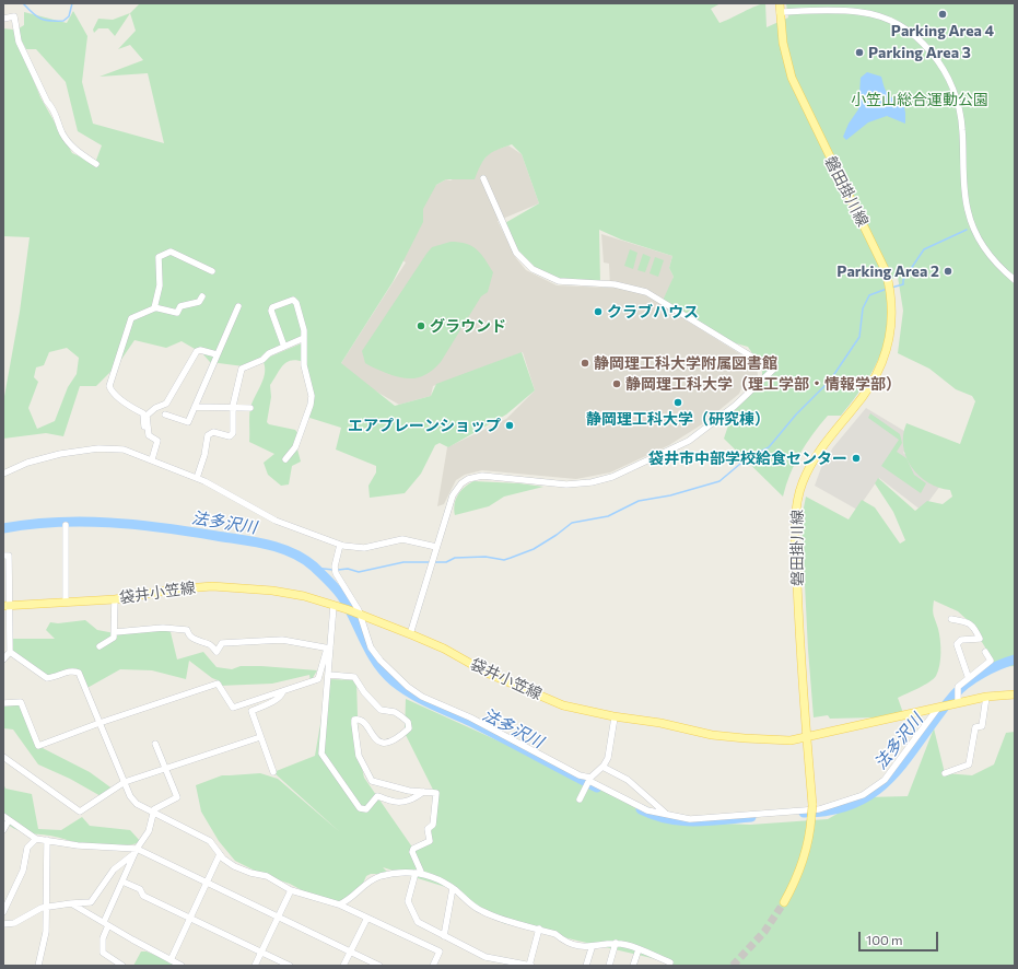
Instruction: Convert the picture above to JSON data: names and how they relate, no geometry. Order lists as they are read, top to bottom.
{
  "streets": {
    "main road": ["磐田掛川線", "袋井小笠線"]
  },
  "crossings": [
    ["磐田掛川線", "袋井小笠線"]
  ],
  "water": ["法多沢川"],
  "parks": ["小笠山総合運動公園"],
  "places": [
    "Parking Area 4",
    "Parking Area 3",
    "Parking Area 2",
    "クラブハウス",
    "グラウンド",
    "静岡理工科大学附属図書館",
    "静岡理工科大学（理工学部・情報学部）",
    "静岡理工科大学（研究棟）",
    "エアプレーンショップ",
    "袋井市中部学校給食センター"
  ],
  "scale_bar": "100 m"
}
